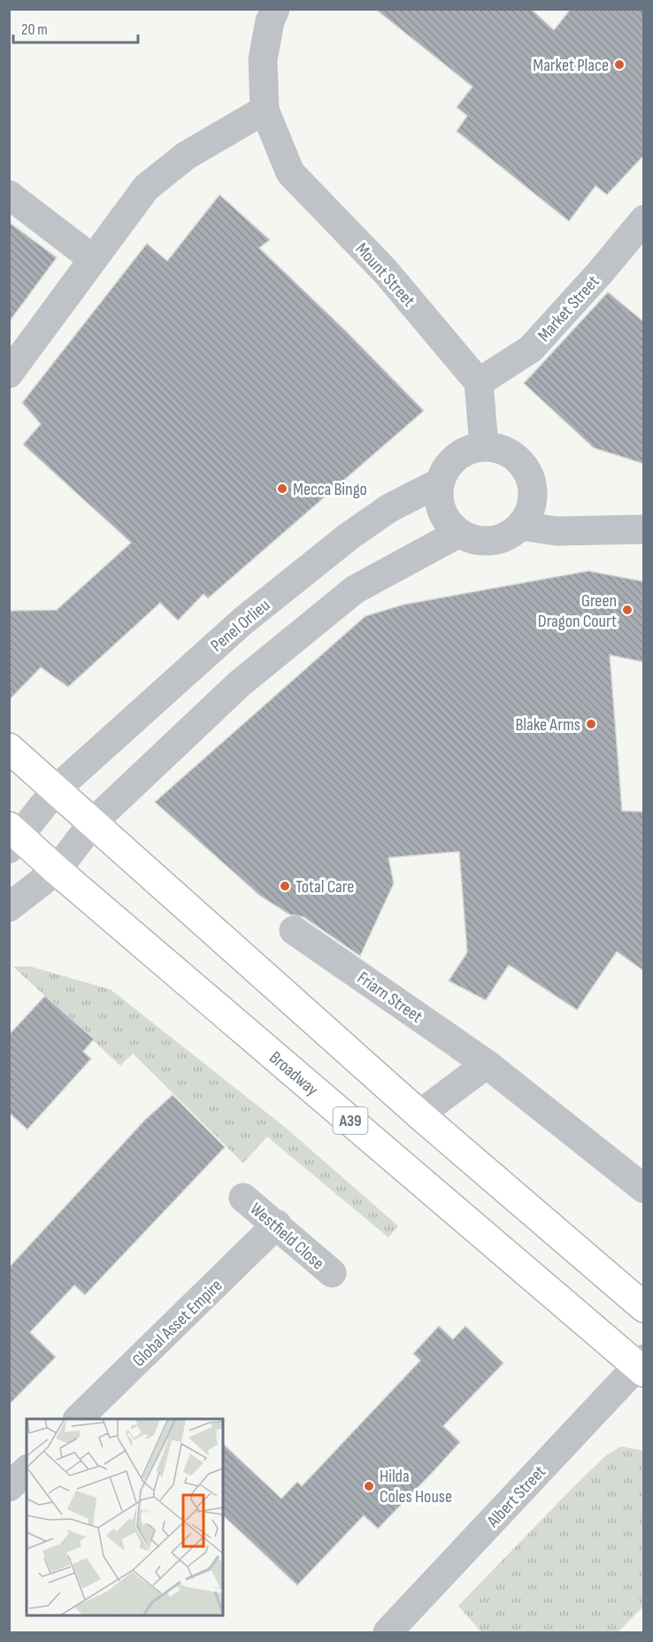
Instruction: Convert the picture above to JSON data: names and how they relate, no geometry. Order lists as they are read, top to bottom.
{
  "streets": {
    "main road": ["Broadway", "A39"],
    "street": [
      "Mount Street",
      "Market Street",
      "Penel Orlieu",
      "Friarn Street",
      "Westfield Close",
      "Global Asset Empire",
      "Albert Street"
    ]
  },
  "crossings": [
    ["Mount Street", "Market Street"],
    ["Penel Orlieu", "Broadway"],
    ["Broadway", "Albert Street"],
    ["Westfield Close", "Global Asset Empire"]
  ],
  "places": [
    "Market Place",
    "Mecca Bingo",
    "Green Dragon Court",
    "Blake Arms",
    "Total Care",
    "Hilda Coles House"
  ],
  "scale_bar": "20 m"
}
